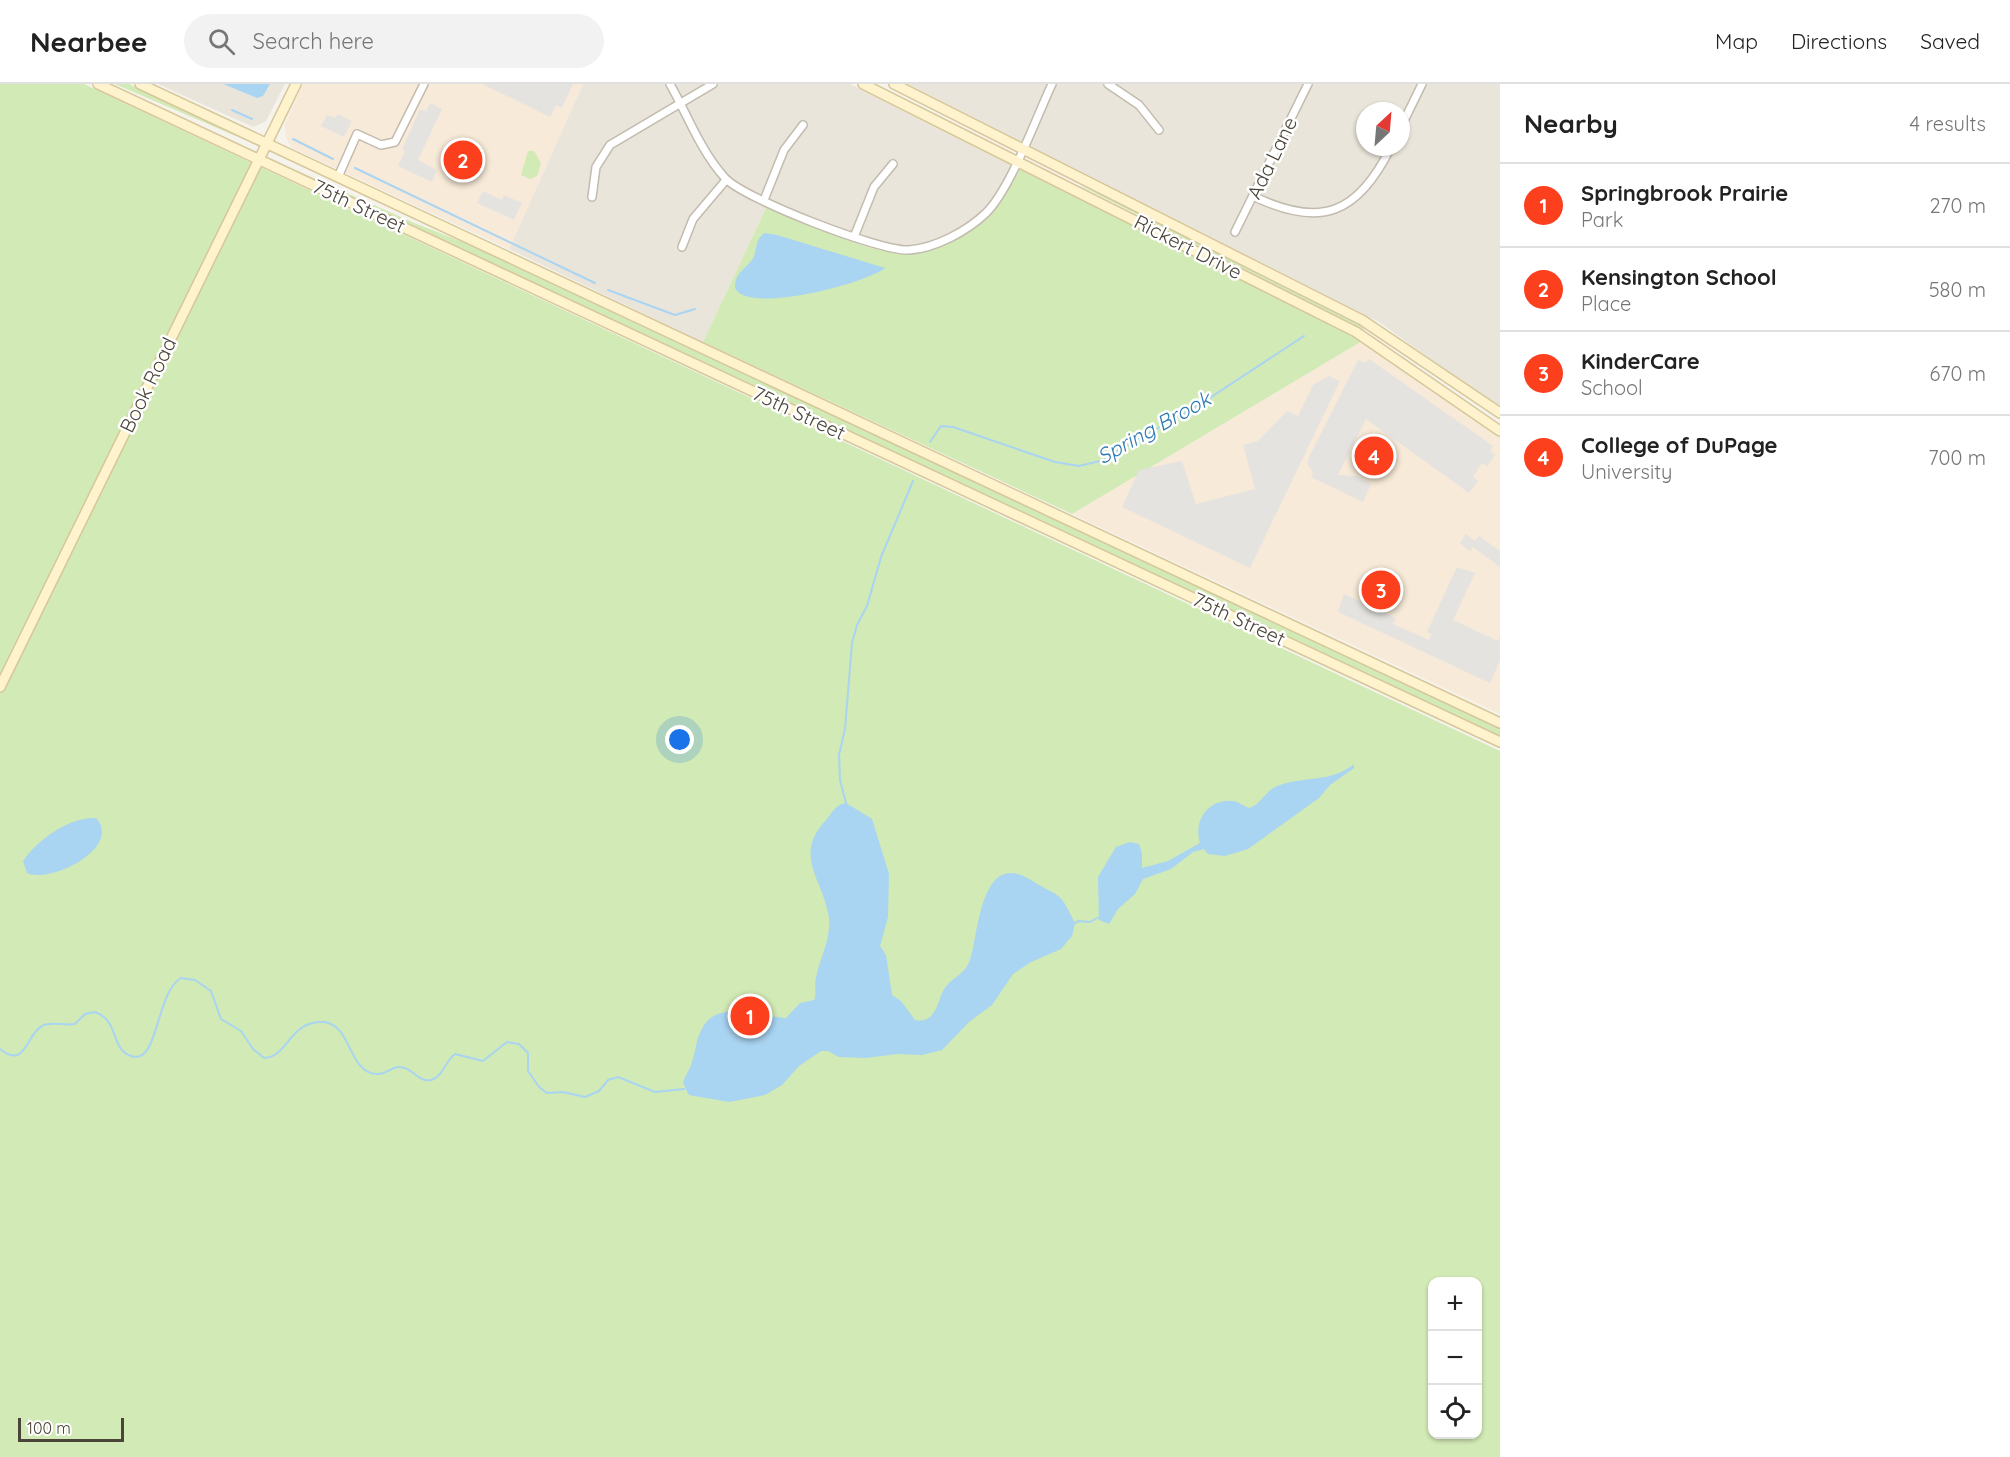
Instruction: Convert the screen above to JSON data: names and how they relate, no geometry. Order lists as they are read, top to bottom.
{
  "streets": {
    "main road": ["75th Street", "Rickert Drive", "Book Road"],
    "street": ["Ada Lane"]
  },
  "crossings": [
    ["75th Street", "Book Road"]
  ],
  "water": ["Spring Brook"],
  "scale_bar": "100 m",
  "north": "top right",
  "page": {
    "header": "Nearbee",
    "search": "Search here",
    "nav": ["Map", "Directions", "Saved"],
    "heading": ["Nearby", "4 results"],
    "pins": [
      "2",
      "4",
      "3",
      "1"
    ],
    "list": [
      {
        "mark": "1",
        "name": "Springbrook Prairie",
        "note": "Park",
        "value": "270 m"
      },
      {
        "mark": "2",
        "name": "Kensington School",
        "note": "Place",
        "value": "580 m"
      },
      {
        "mark": "3",
        "name": "KinderCare",
        "note": "School",
        "value": "670 m"
      },
      {
        "mark": "4",
        "name": "College of DuPage",
        "note": "University",
        "value": "700 m"
      }
    ],
    "map_buttons": ["+", "−"],
    "scale": "100 m"
  }
}
